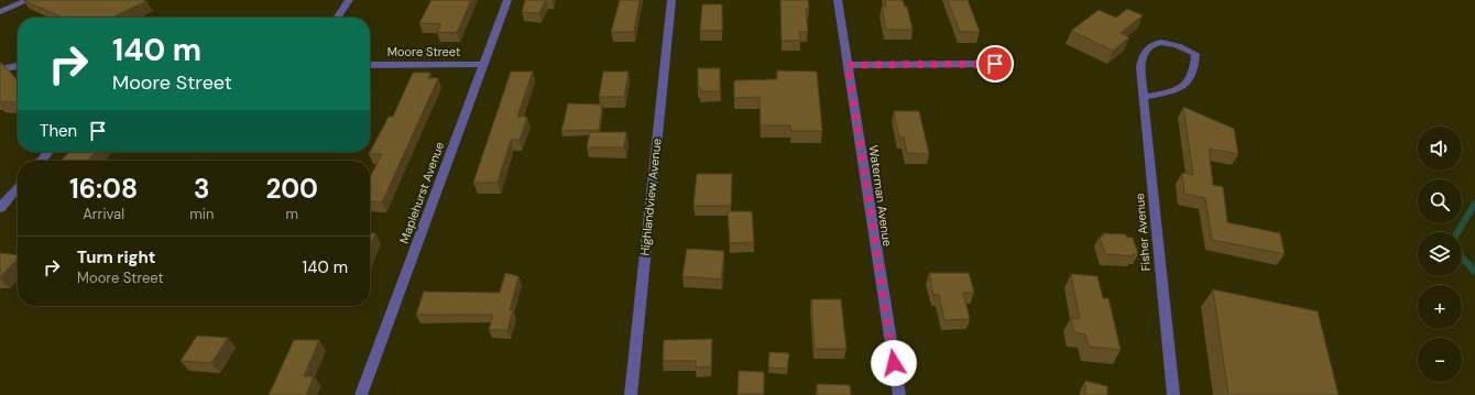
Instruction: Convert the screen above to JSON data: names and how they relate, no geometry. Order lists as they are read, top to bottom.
{
  "streets": {
    "street": [
      "Moore Street",
      "Maplehurst Avenue",
      "Waterman Avenue",
      "Highlandview Avenue",
      "Fisher Avenue"
    ]
  },
  "crossings": [
    ["Moore Street", "Maplehurst Avenue"]
  ],
  "page": {
    "turn": ["140 m", "Moore Street"],
    "then": "Then",
    "map_buttons": ["+", "−"],
    "eta": [
      "16:08",
      "Arrival",
      "3",
      "min",
      "200",
      "m"
    ],
    "list": [
      {
        "name": "Turn right",
        "note": "Moore Street",
        "value": "140 m"
      }
    ]
  }
}
